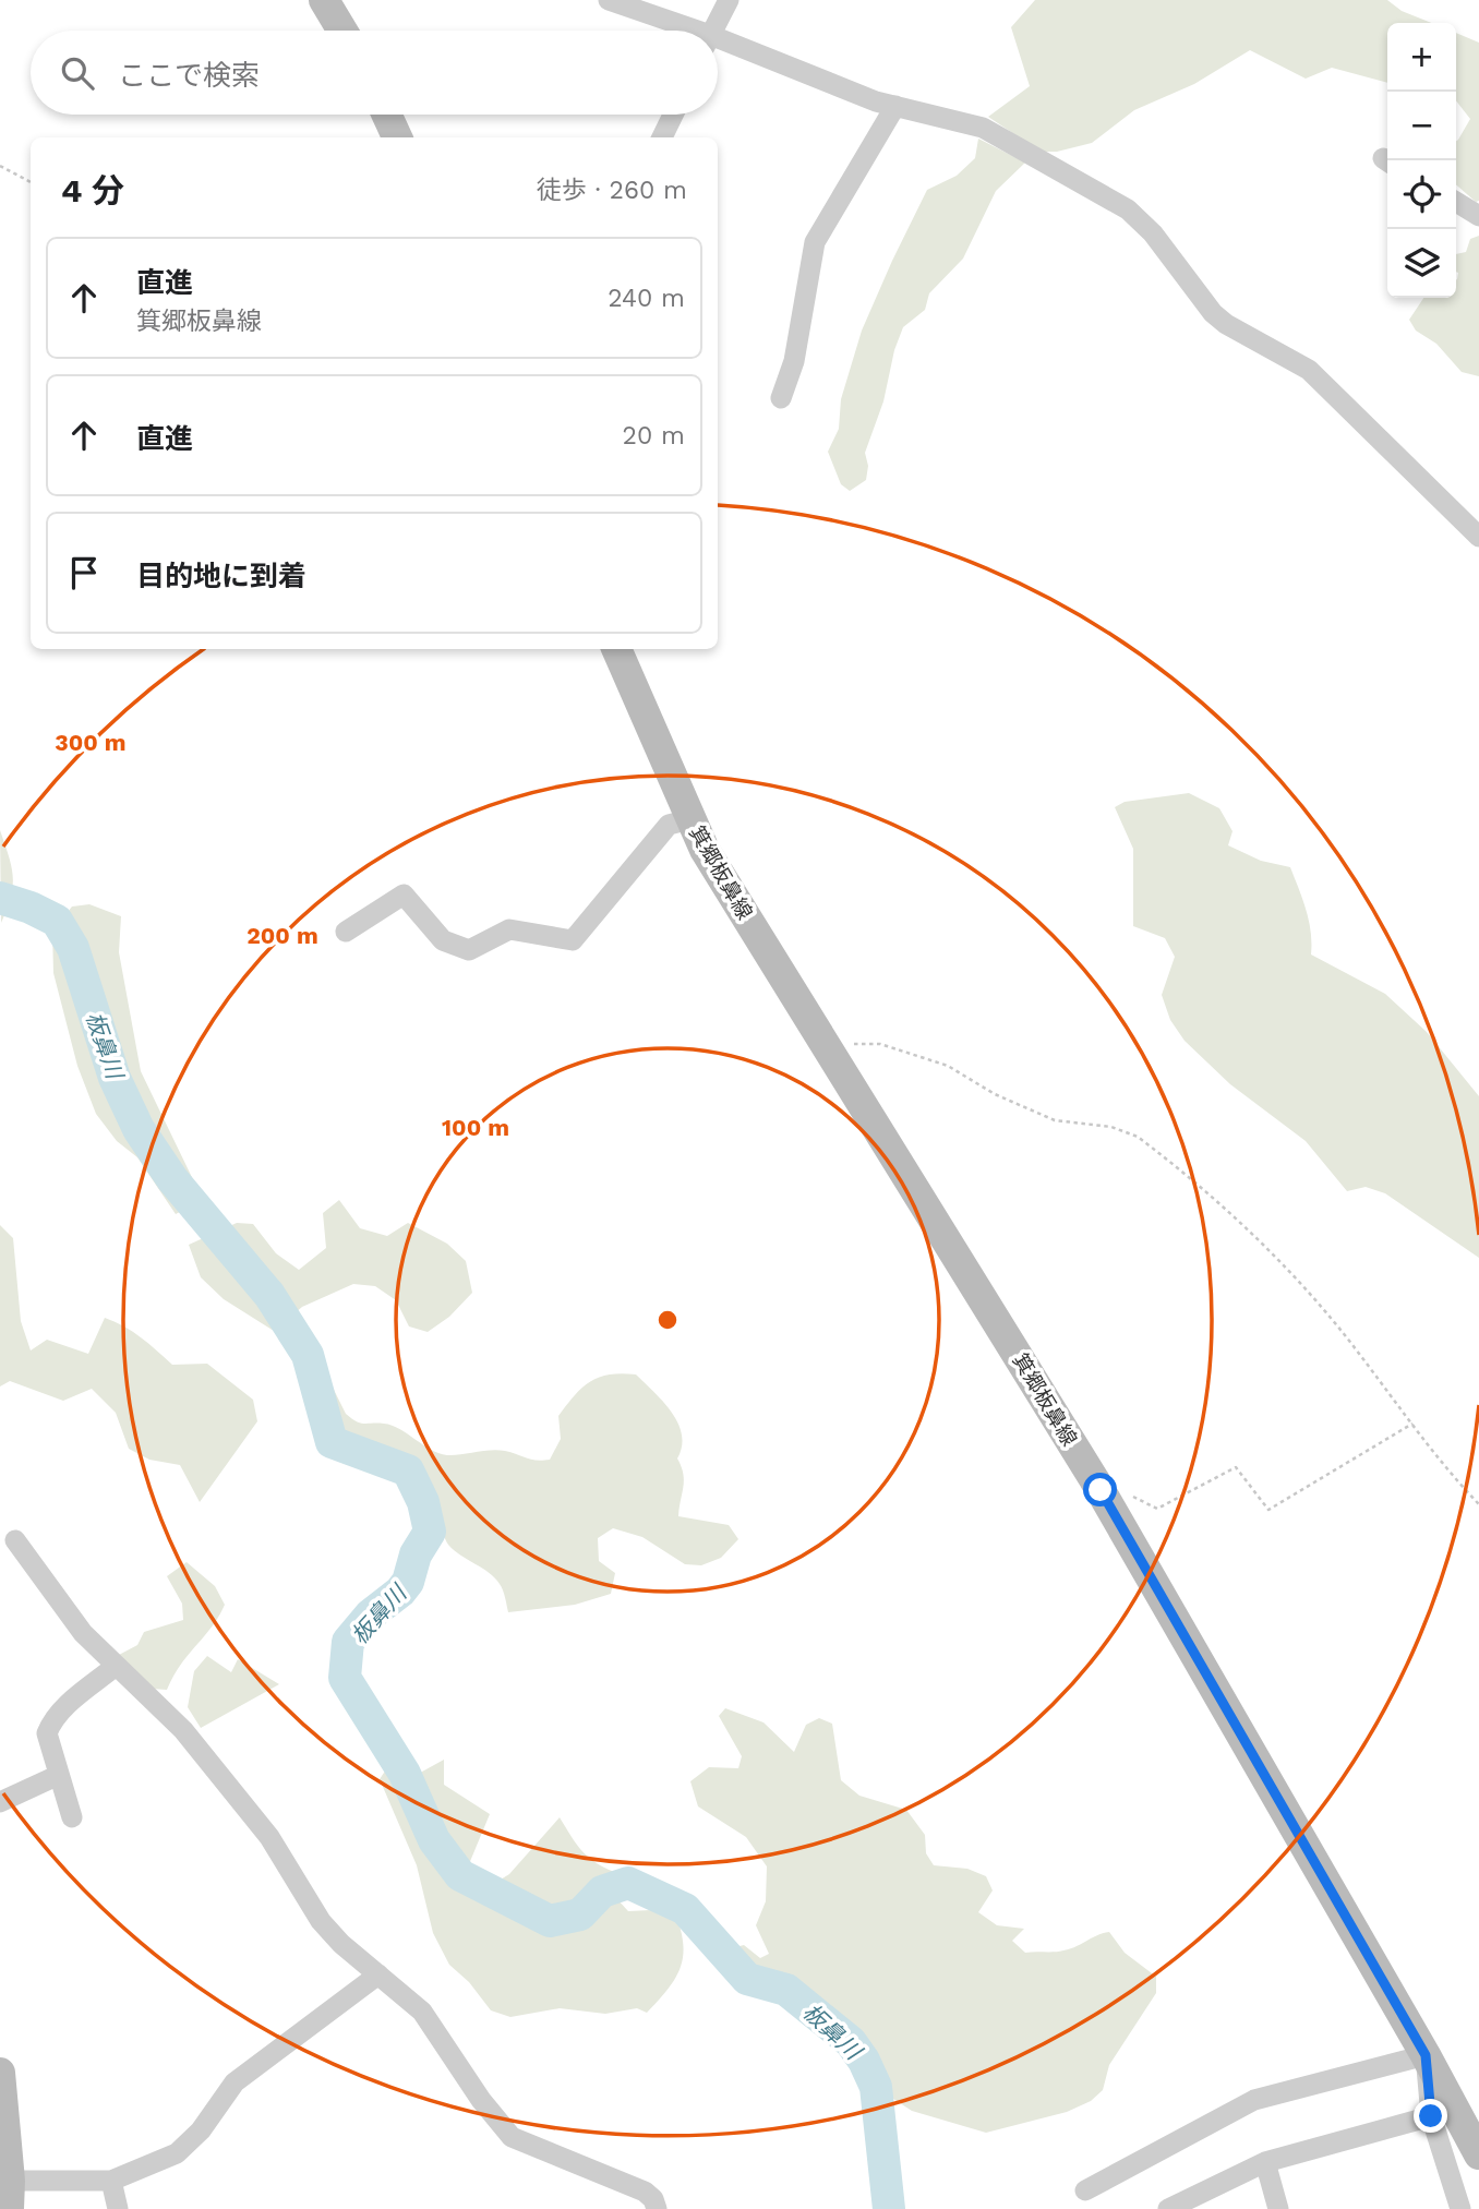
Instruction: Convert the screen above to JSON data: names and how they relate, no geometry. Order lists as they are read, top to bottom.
{
  "streets": {
    "main road": ["箕郷板鼻線"]
  },
  "water": ["板鼻川"],
  "page": {
    "map_buttons": ["+", "−"],
    "search": "ここで検索",
    "heading": ["4 分", "徒歩 · 260 m"],
    "list": [
      ["直進", "箕郷板鼻線", "240 m"],
      ["直進", "20 m"],
      "目的地に到着"
    ]
  },
  "rings": ["300 m", "200 m", "100 m"]
}
